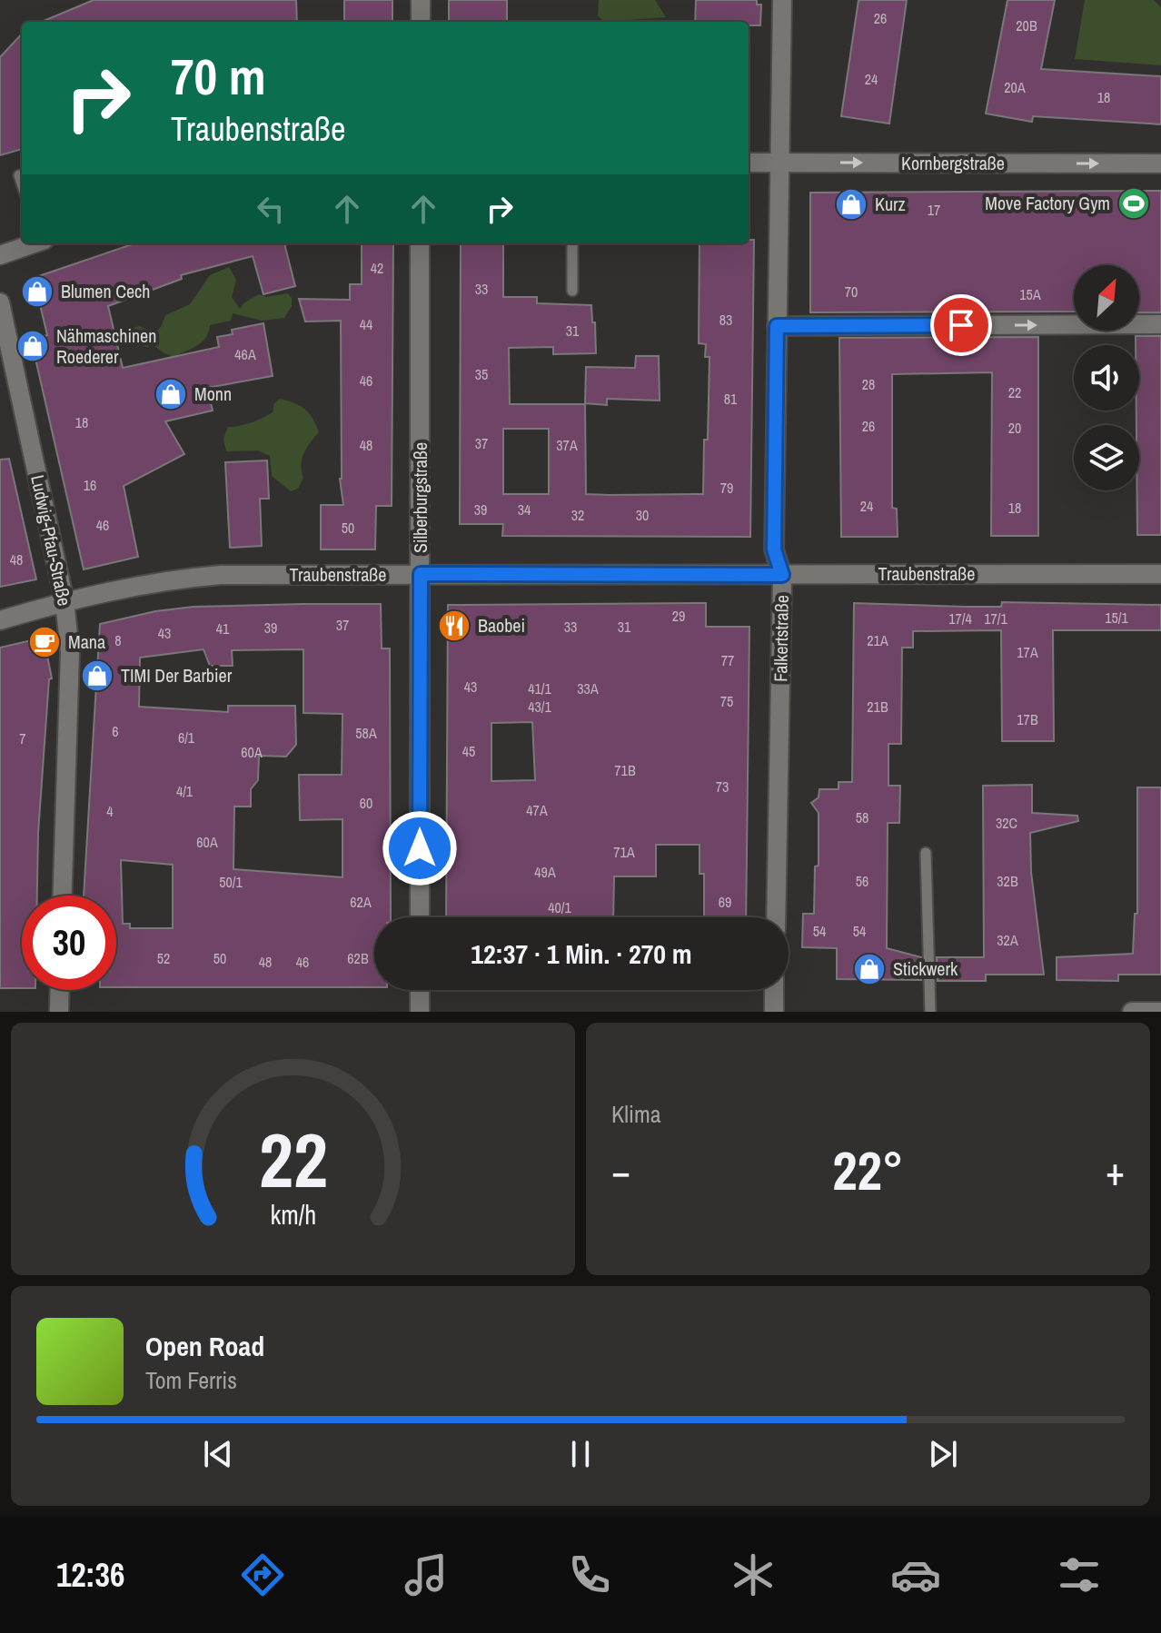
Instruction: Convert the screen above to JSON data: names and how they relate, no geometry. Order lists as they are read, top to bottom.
{
  "streets": {
    "street": [
      "Kornbergstraße",
      "Silberburgstraße",
      "Ludwig-Pfau-Straße",
      "Traubenstraße",
      "Falkertstraße"
    ]
  },
  "crossings": [
    ["Kornbergstraße", "Falkertstraße"],
    ["Silberburgstraße", "Traubenstraße"],
    ["Ludwig-Pfau-Straße", "Traubenstraße"],
    ["Traubenstraße", "Falkertstraße"]
  ],
  "places": {
    "sports": ["Move Factory Gym"],
    "shop": [
      "Kurz",
      "Blumen Cech",
      "Nähmaschinen Roederer",
      "Monn",
      "TIMI Der Barbier",
      "Stickwerk"
    ],
    "restaurant": ["Baobei"],
    "cafe": ["Mana"]
  },
  "house_numbers": [
    "26",
    "20B",
    "24",
    "20A",
    "18",
    "17",
    "42",
    "33",
    "70",
    "15A",
    "83",
    "44",
    "31",
    "46A",
    "35",
    "46",
    "28",
    "22",
    "81",
    "18",
    "26",
    "20",
    "37",
    "48",
    "37A",
    "16",
    "79",
    "24",
    "18",
    "39",
    "34",
    "32",
    "30",
    "46",
    "50",
    "48",
    "29",
    "15/1",
    "17/4",
    "17/1",
    "37",
    "33",
    "31",
    "39",
    "41",
    "43",
    "8",
    "21A",
    "17A",
    "77",
    "43",
    "41/1",
    "33A",
    "75",
    "43/1",
    "21B",
    "17B",
    "6",
    "58A",
    "6/1",
    "7",
    "45",
    "60A",
    "71B",
    "73",
    "4/1",
    "60",
    "47A",
    "4",
    "58",
    "32C",
    "60A",
    "71A",
    "49A",
    "56",
    "32B",
    "50/1",
    "62A",
    "69",
    "40/1",
    "54",
    "54",
    "32A",
    "52",
    "50",
    "62B",
    "48",
    "46"
  ],
  "north": "top right",
  "page": {
    "turn": ["70 m", "Traubenstraße"],
    "limit": "30",
    "trip": "12:37 · 1 Min. · 270 m",
    "tile": "Klima",
    "heat": ["−", "22°", "+"],
    "song": ["Open Road", "Tom Ferris"],
    "tabs": "12:36",
    "gauge": ["22", "km/h"]
  }
}
